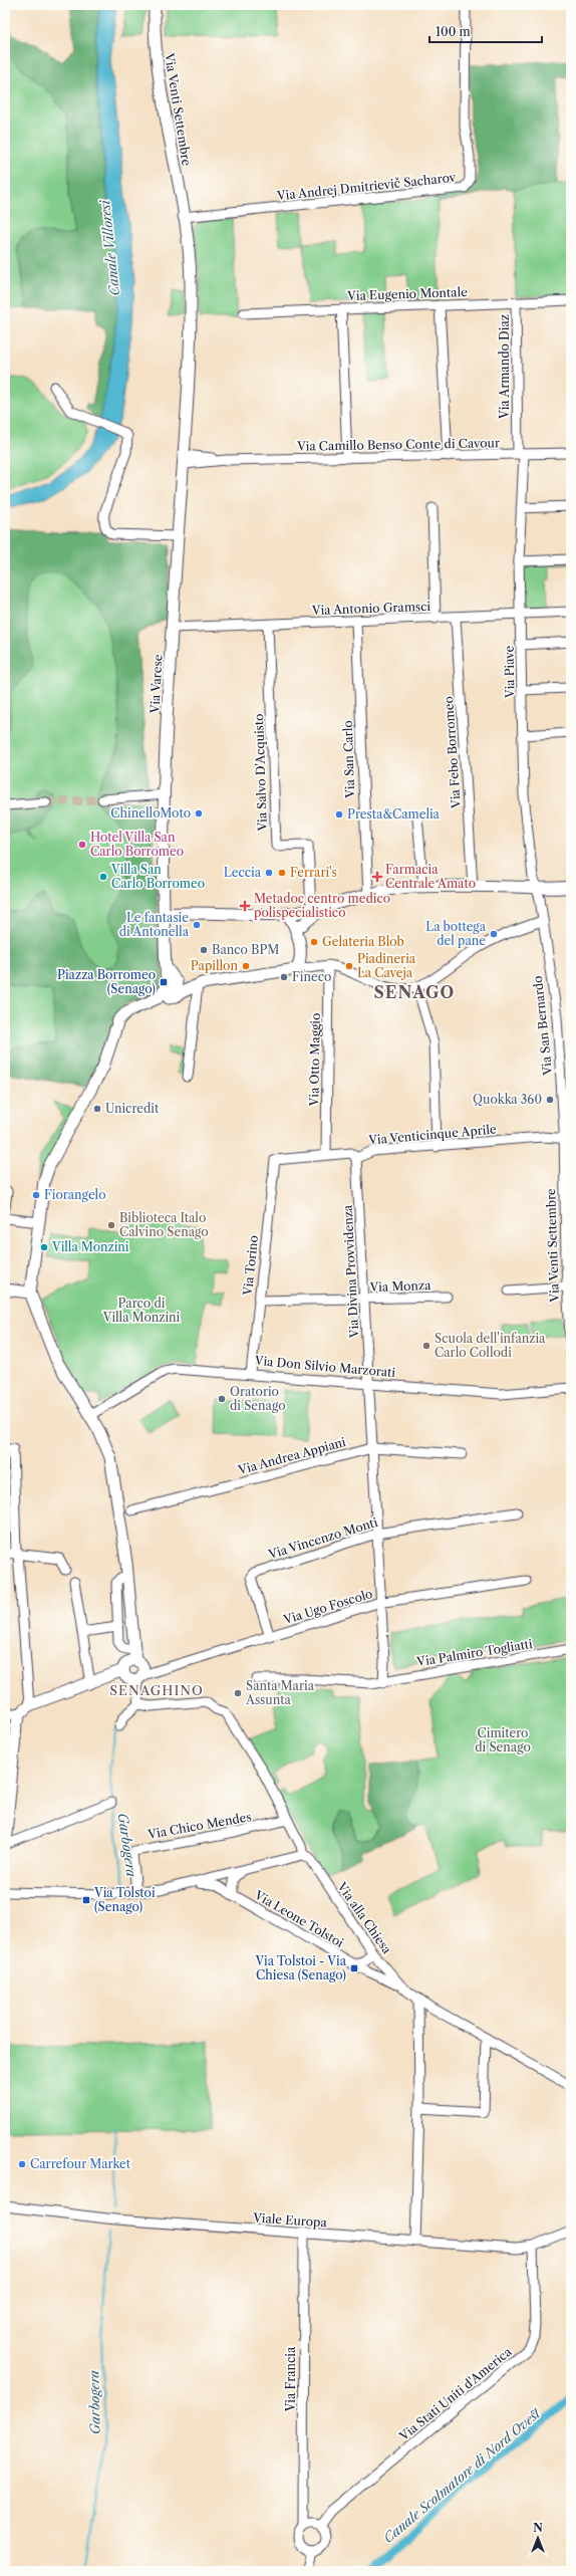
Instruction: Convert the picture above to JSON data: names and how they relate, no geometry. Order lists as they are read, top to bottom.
{
  "streets": {
    "street": [
      "Via Venti Settembre",
      "Via Andrej Dmitrievič Sacharov",
      "Via Eugenio Montale",
      "Via Armando Diaz",
      "Via Camillo Benso Conte di Cavour",
      "Via Antonio Gramsci",
      "Via Piave",
      "Via Varese",
      "Via Febo Borromeo",
      "Via San Carlo",
      "Via Salvo D'Acquisto",
      "Via San Bernardo",
      "Via Otto Maggio",
      "Via Venticinque Aprile",
      "Via Torino",
      "Via Divina Provvidenza",
      "Via Monza",
      "Via Don Silvio Marzorati",
      "Via Andrea Appiani",
      "Via Vincenzo Monti",
      "Via Ugo Foscolo",
      "Via Palmiro Togliatti",
      "Via Chico Mendes",
      "Via alla Chiesa",
      "Via Leone Tolstoi",
      "Viale Europa",
      "Via Francia",
      "Via Stati Uniti d'America"
    ]
  },
  "crossings": [
    ["Via Venti Settembre", "Via Andrej Dmitrievič Sacharov"],
    ["Via Venti Settembre", "Via Camillo Benso Conte di Cavour"],
    ["Via Venti Settembre", "Via Varese"],
    ["Via Venti Settembre", "Via San Bernardo"],
    ["Via Venti Settembre", "Via Venticinque Aprile"],
    ["Via Eugenio Montale", "Via Armando Diaz"],
    ["Via Armando Diaz", "Via Camillo Benso Conte di Cavour"],
    ["Via Armando Diaz", "Via Piave"],
    ["Via Camillo Benso Conte di Cavour", "Via Piave"],
    ["Via Camillo Benso Conte di Cavour", "Via Varese"],
    ["Via Antonio Gramsci", "Via Piave"],
    ["Via Antonio Gramsci", "Via Varese"],
    ["Via Antonio Gramsci", "Via Febo Borromeo"],
    ["Via Antonio Gramsci", "Via San Carlo"],
    ["Via Antonio Gramsci", "Via Salvo D'Acquisto"],
    ["Via Piave", "Via San Bernardo"],
    ["Via San Bernardo", "Via Venticinque Aprile"],
    ["Via Otto Maggio", "Via Venticinque Aprile"],
    ["Via Venticinque Aprile", "Via Torino"],
    ["Via Venticinque Aprile", "Via Divina Provvidenza"],
    ["Via Torino", "Via Monza"],
    ["Via Torino", "Via Don Silvio Marzorati"],
    ["Via Divina Provvidenza", "Via Monza"],
    ["Via Divina Provvidenza", "Via Don Silvio Marzorati"],
    ["Via Divina Provvidenza", "Via Andrea Appiani"],
    ["Via Divina Provvidenza", "Via Vincenzo Monti"],
    ["Via Divina Provvidenza", "Via Ugo Foscolo"],
    ["Via Divina Provvidenza", "Via Palmiro Togliatti"],
    ["Via Vincenzo Monti", "Via Ugo Foscolo"],
    ["Via Chico Mendes", "Via alla Chiesa"],
    ["Via Chico Mendes", "Via Leone Tolstoi"],
    ["Via alla Chiesa", "Via Leone Tolstoi"],
    ["Viale Europa", "Via Francia"],
    ["Viale Europa", "Via Stati Uniti d'America"],
    ["Via Francia", "Via Stati Uniti d'America"]
  ],
  "districts": ["SENAGO", "SENAGHINO"],
  "water": ["Canale Villoresi", "Garbogera", "Canale Scolmatore di Nord Ovest"],
  "parks": ["Parco di Villa Monzini", "Cimitero di Senago"],
  "places": {
    "other": [
      "ChinelloMoto",
      "Presta&Camelia",
      "Hotel Villa San Carlo Borromeo",
      "Leccia",
      "Ferrari's",
      "Villa San Carlo Borromeo",
      "Le fantasie di Antonella",
      "La bottega del pane",
      "Gelateria Blob",
      "Banco BPM",
      "Papillon",
      "Piadineria La Caveja",
      "Fineco",
      "Quokka 360",
      "Unicredit",
      "Fiorangelo",
      "Biblioteca Italo Calvino Senago",
      "Villa Monzini",
      "Scuola dell'infanzia Carlo Collodi",
      "Oratorio di Senago",
      "Santa Maria Assunta",
      "Carrefour Market"
    ],
    "health": ["Farmacia Centrale Amato", "Metadoc centro medico polispecialistico"],
    "transit": ["Piazza Borromeo (Senago)", "Via Tolstoi (Senago)", "Via Tolstoi - Via Chiesa (Senago)"]
  },
  "scale_bar": "100 m",
  "north": "top"
}
